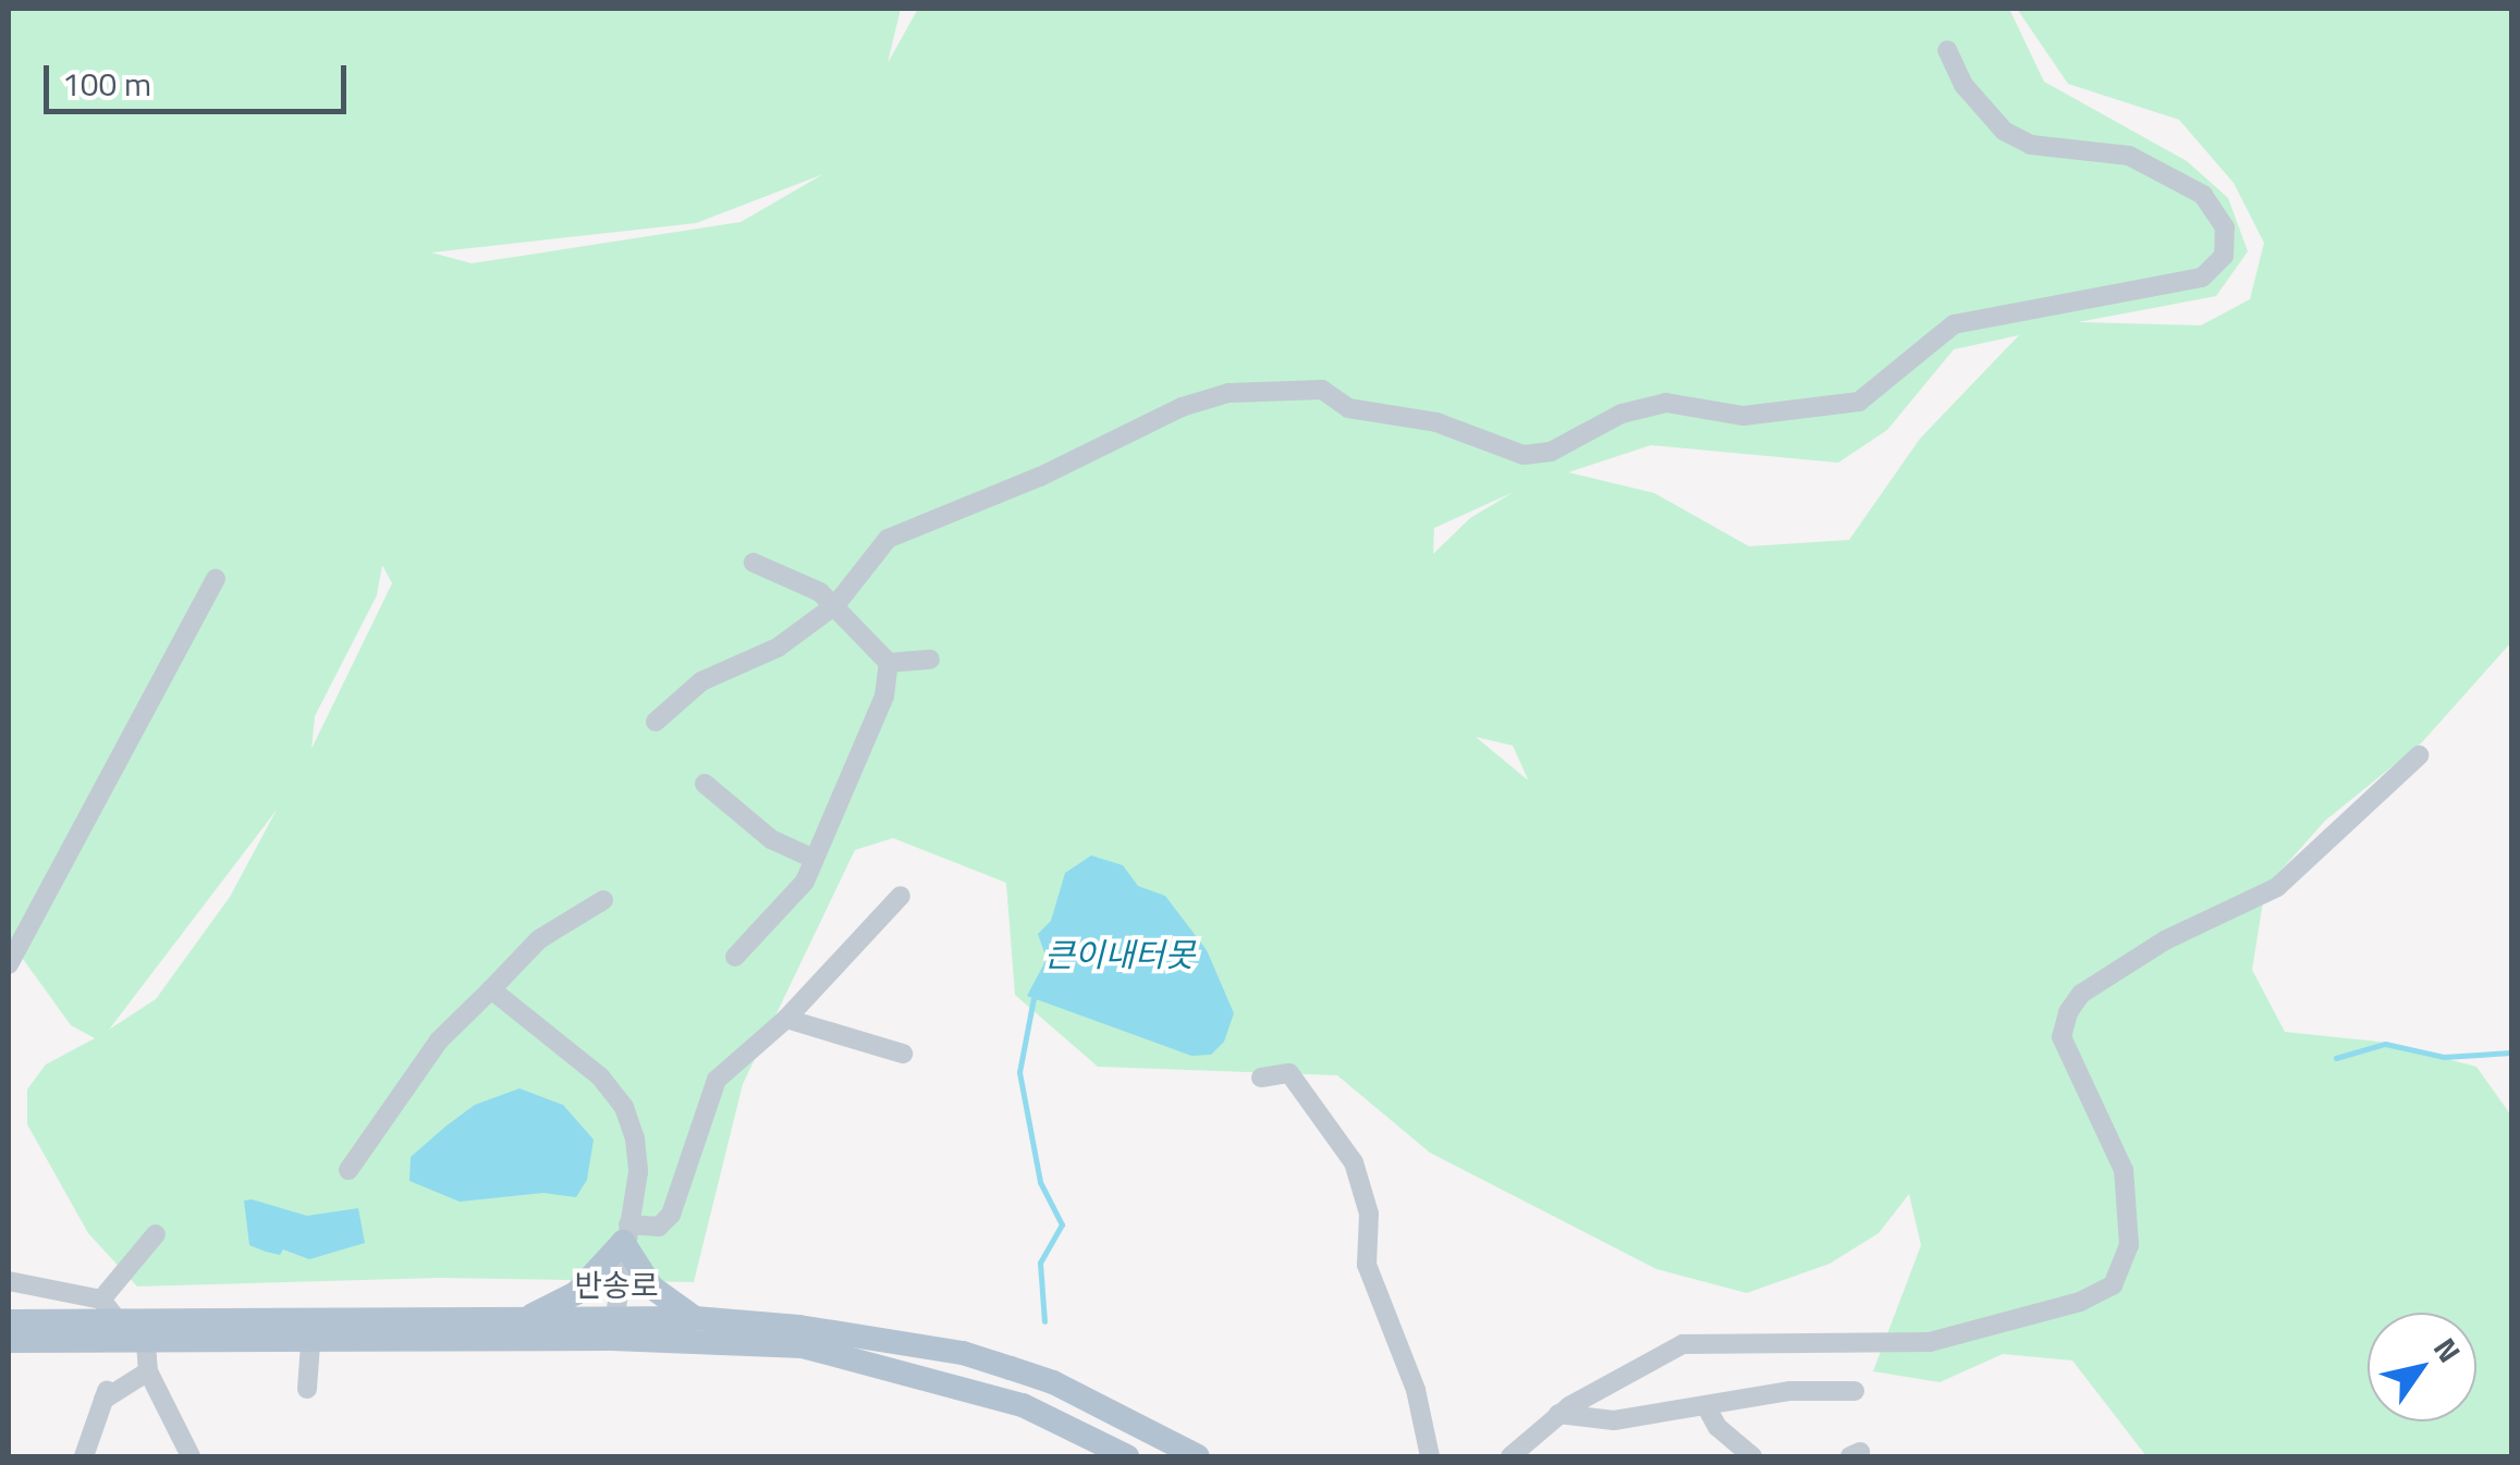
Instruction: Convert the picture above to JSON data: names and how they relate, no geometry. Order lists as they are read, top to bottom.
{
  "streets": {
    "main road": ["반송로"]
  },
  "water": ["큰이내터못"],
  "scale_bar": "100 m",
  "north": "top right"
}
